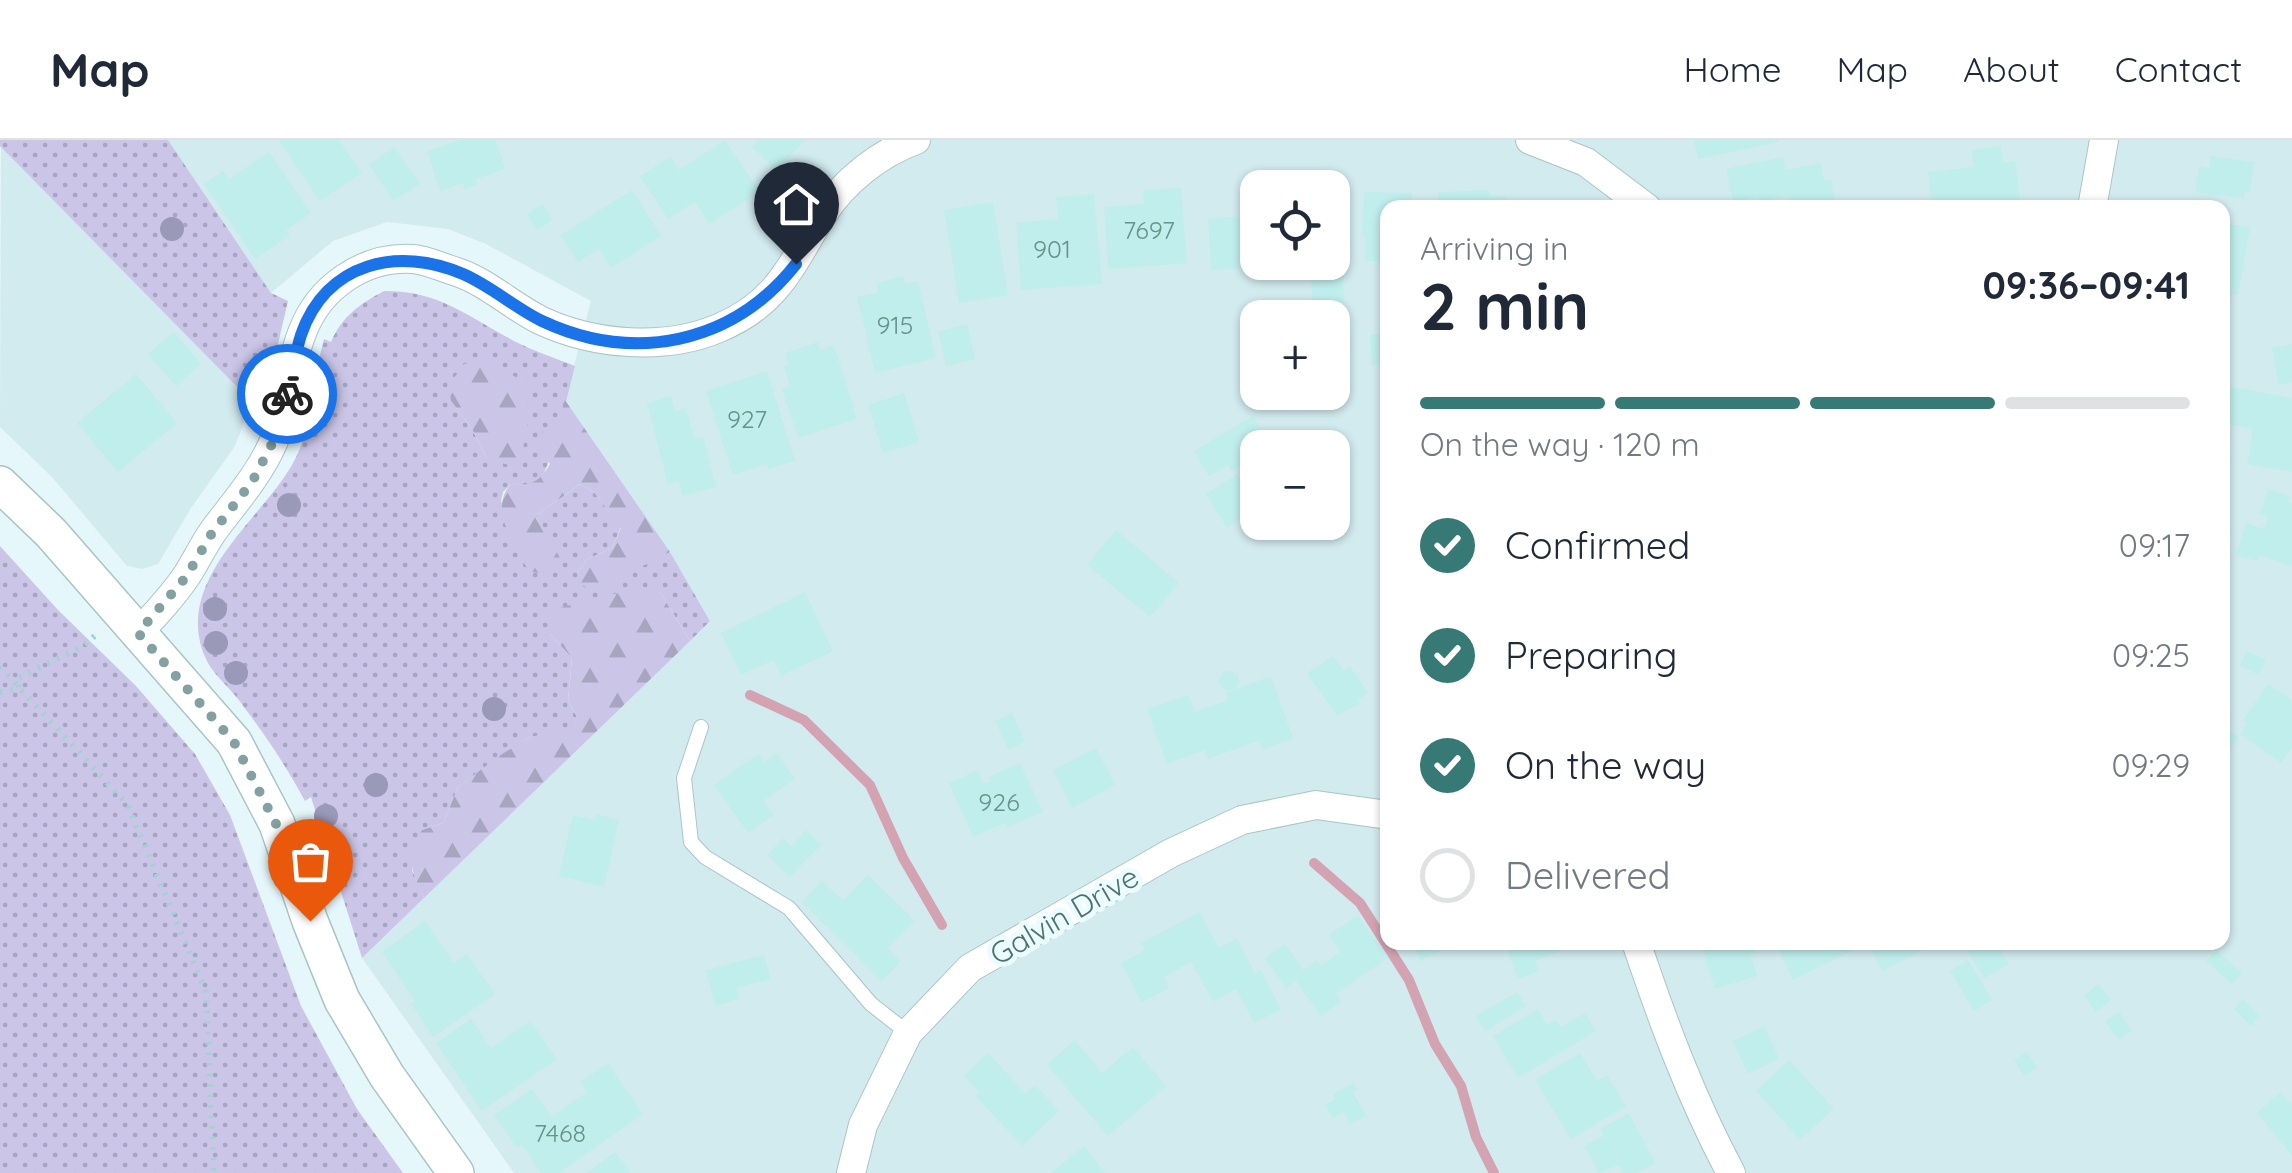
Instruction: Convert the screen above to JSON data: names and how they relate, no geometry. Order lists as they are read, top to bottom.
{
  "streets": {
    "street": ["Galvin Drive"]
  },
  "house_numbers": [
    "7697",
    "901",
    "915",
    "927",
    "926",
    "7468"
  ],
  "page": {
    "header": "Map",
    "nav": [
      "Home",
      "Map",
      "About",
      "Contact"
    ],
    "map_buttons": ["+", "−"],
    "heading": ["2 min", "Arriving in", "09:36–09:41"],
    "bar": "On the way · 120 m",
    "list": [
      ["Confirmed", "09:17"],
      ["Preparing", "09:25"],
      ["On the way", "09:29"],
      "Delivered"
    ]
  }
}
